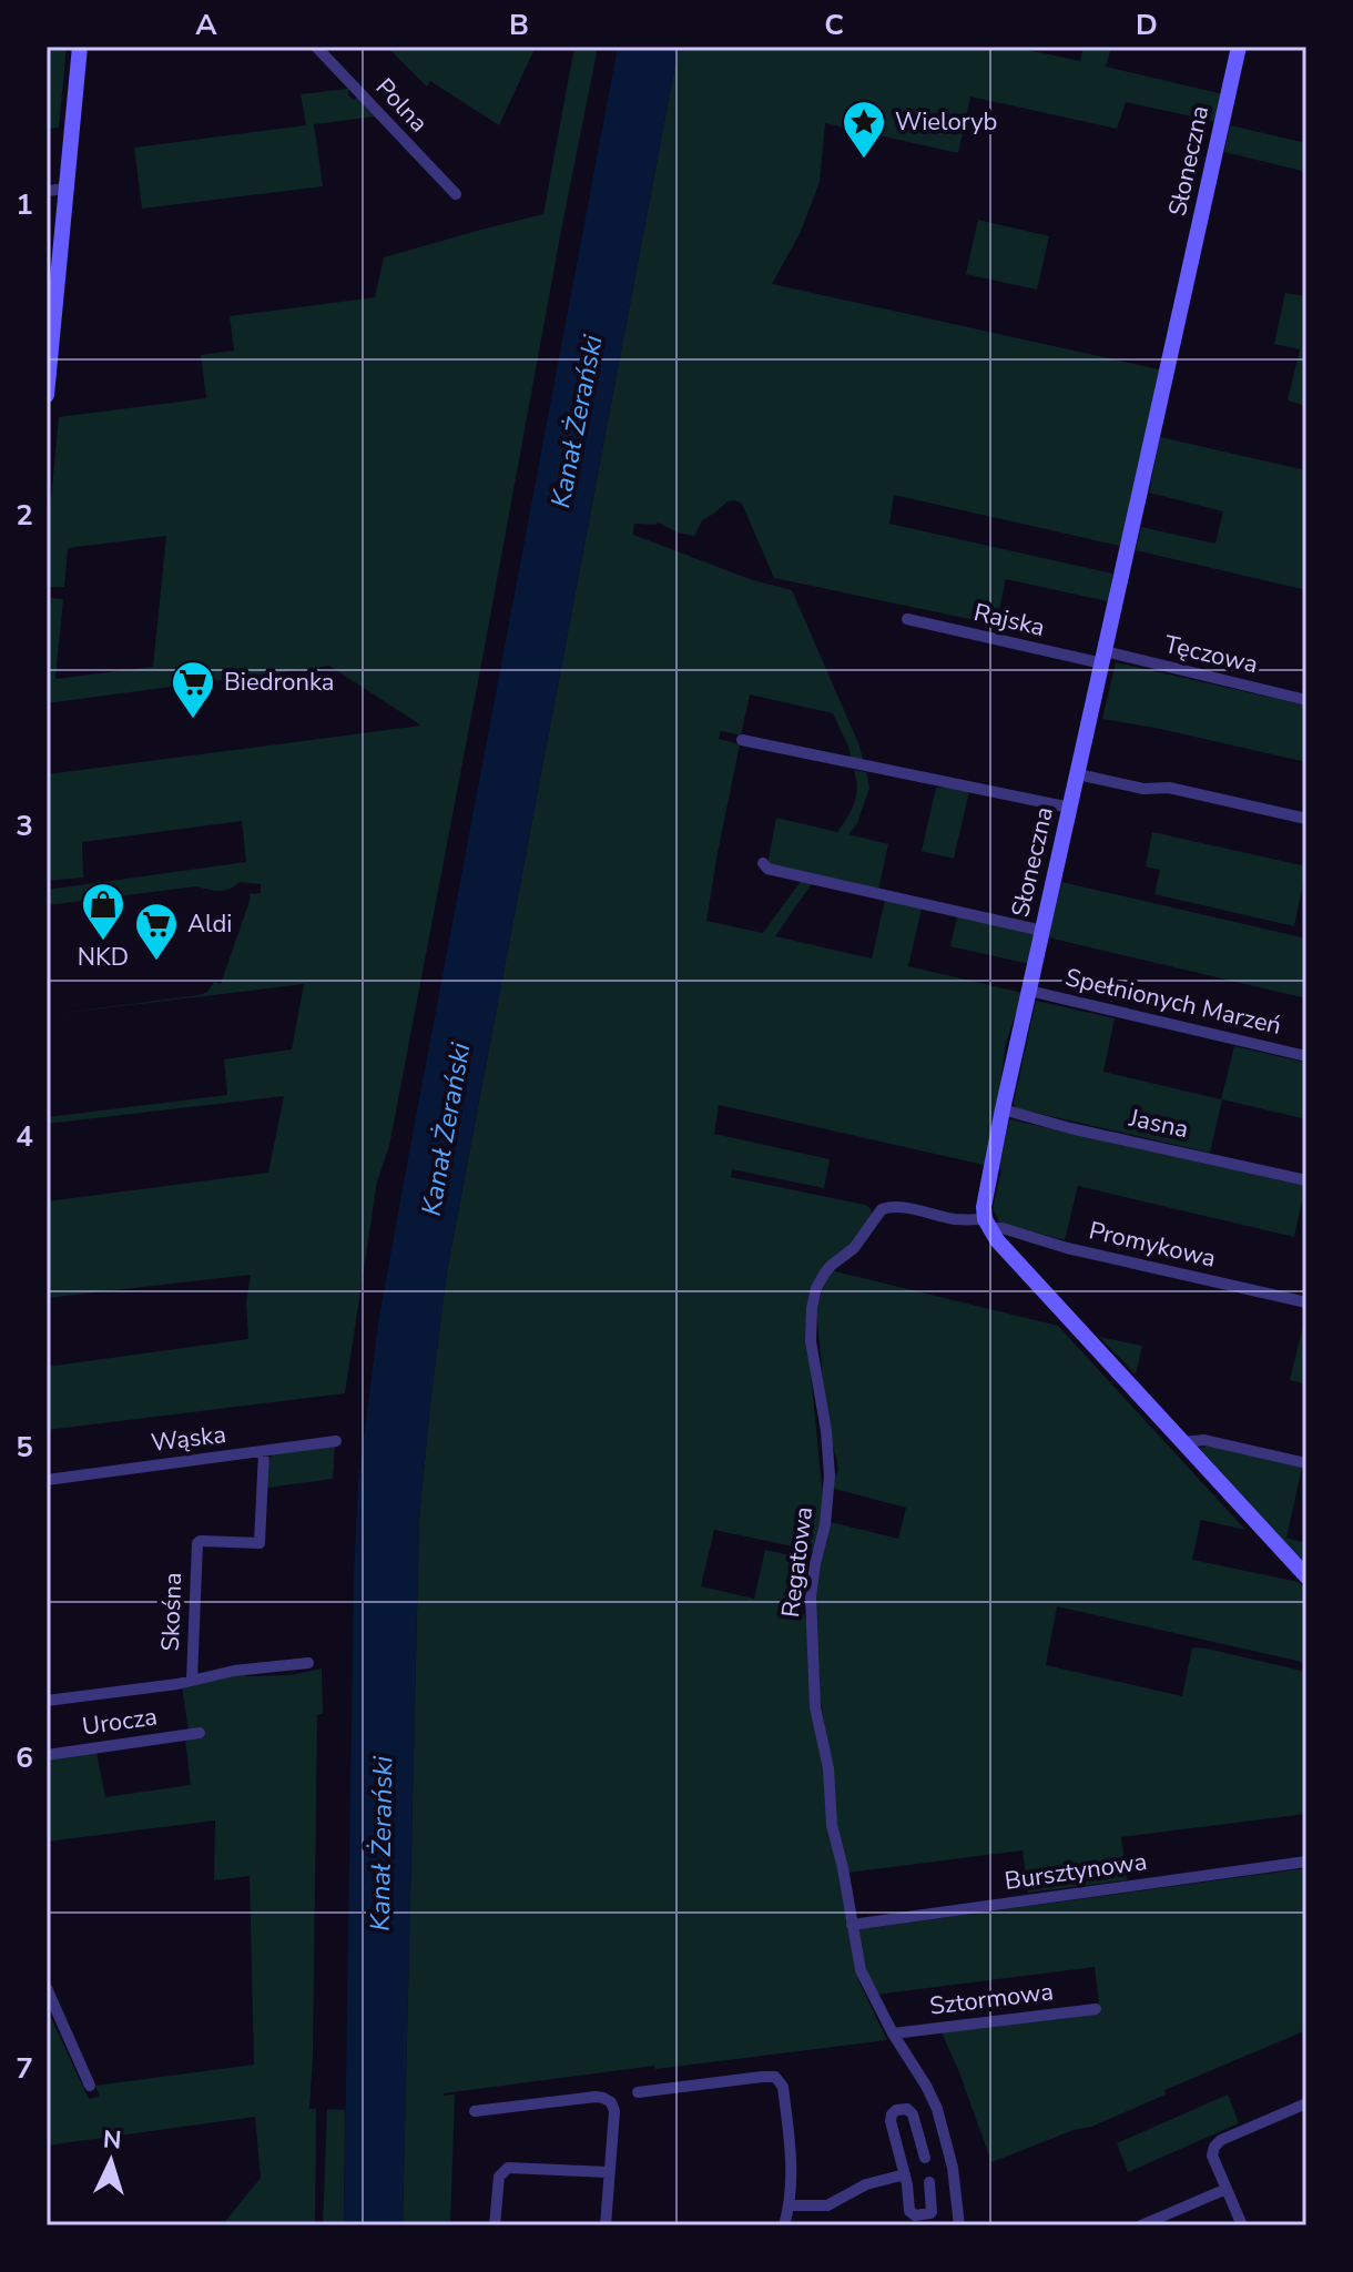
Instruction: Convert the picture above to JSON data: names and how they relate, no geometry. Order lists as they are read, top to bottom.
{
  "streets": {
    "street": [
      "Polna",
      "Słoneczna",
      "Rajska",
      "Tęczowa",
      "Spełnionych Marzeń",
      "Jasna",
      "Promykowa",
      "Wąska",
      "Regatowa",
      "Skośna",
      "Urocza",
      "Bursztynowa",
      "Sztormowa"
    ]
  },
  "crossings": [
    ["Słoneczna", "Rajska"],
    ["Słoneczna", "Tęczowa"],
    ["Słoneczna", "Spełnionych Marzeń"],
    ["Słoneczna", "Jasna"],
    ["Słoneczna", "Promykowa"],
    ["Słoneczna", "Regatowa"],
    ["Rajska", "Tęczowa"],
    ["Promykowa", "Regatowa"],
    ["Wąska", "Skośna"],
    ["Regatowa", "Bursztynowa"],
    ["Regatowa", "Sztormowa"]
  ],
  "water": ["Kanał Żerański"],
  "places": {
    "place": ["Wieloryb"],
    "supermarket": ["Biedronka", "Aldi"],
    "shop": ["NKD"]
  },
  "north": "top",
  "grid": {
    "columns": [
      "A",
      "B",
      "C",
      "D"
    ],
    "rows": [
      "1",
      "2",
      "3",
      "4",
      "5",
      "6",
      "7"
    ]
  }
}
